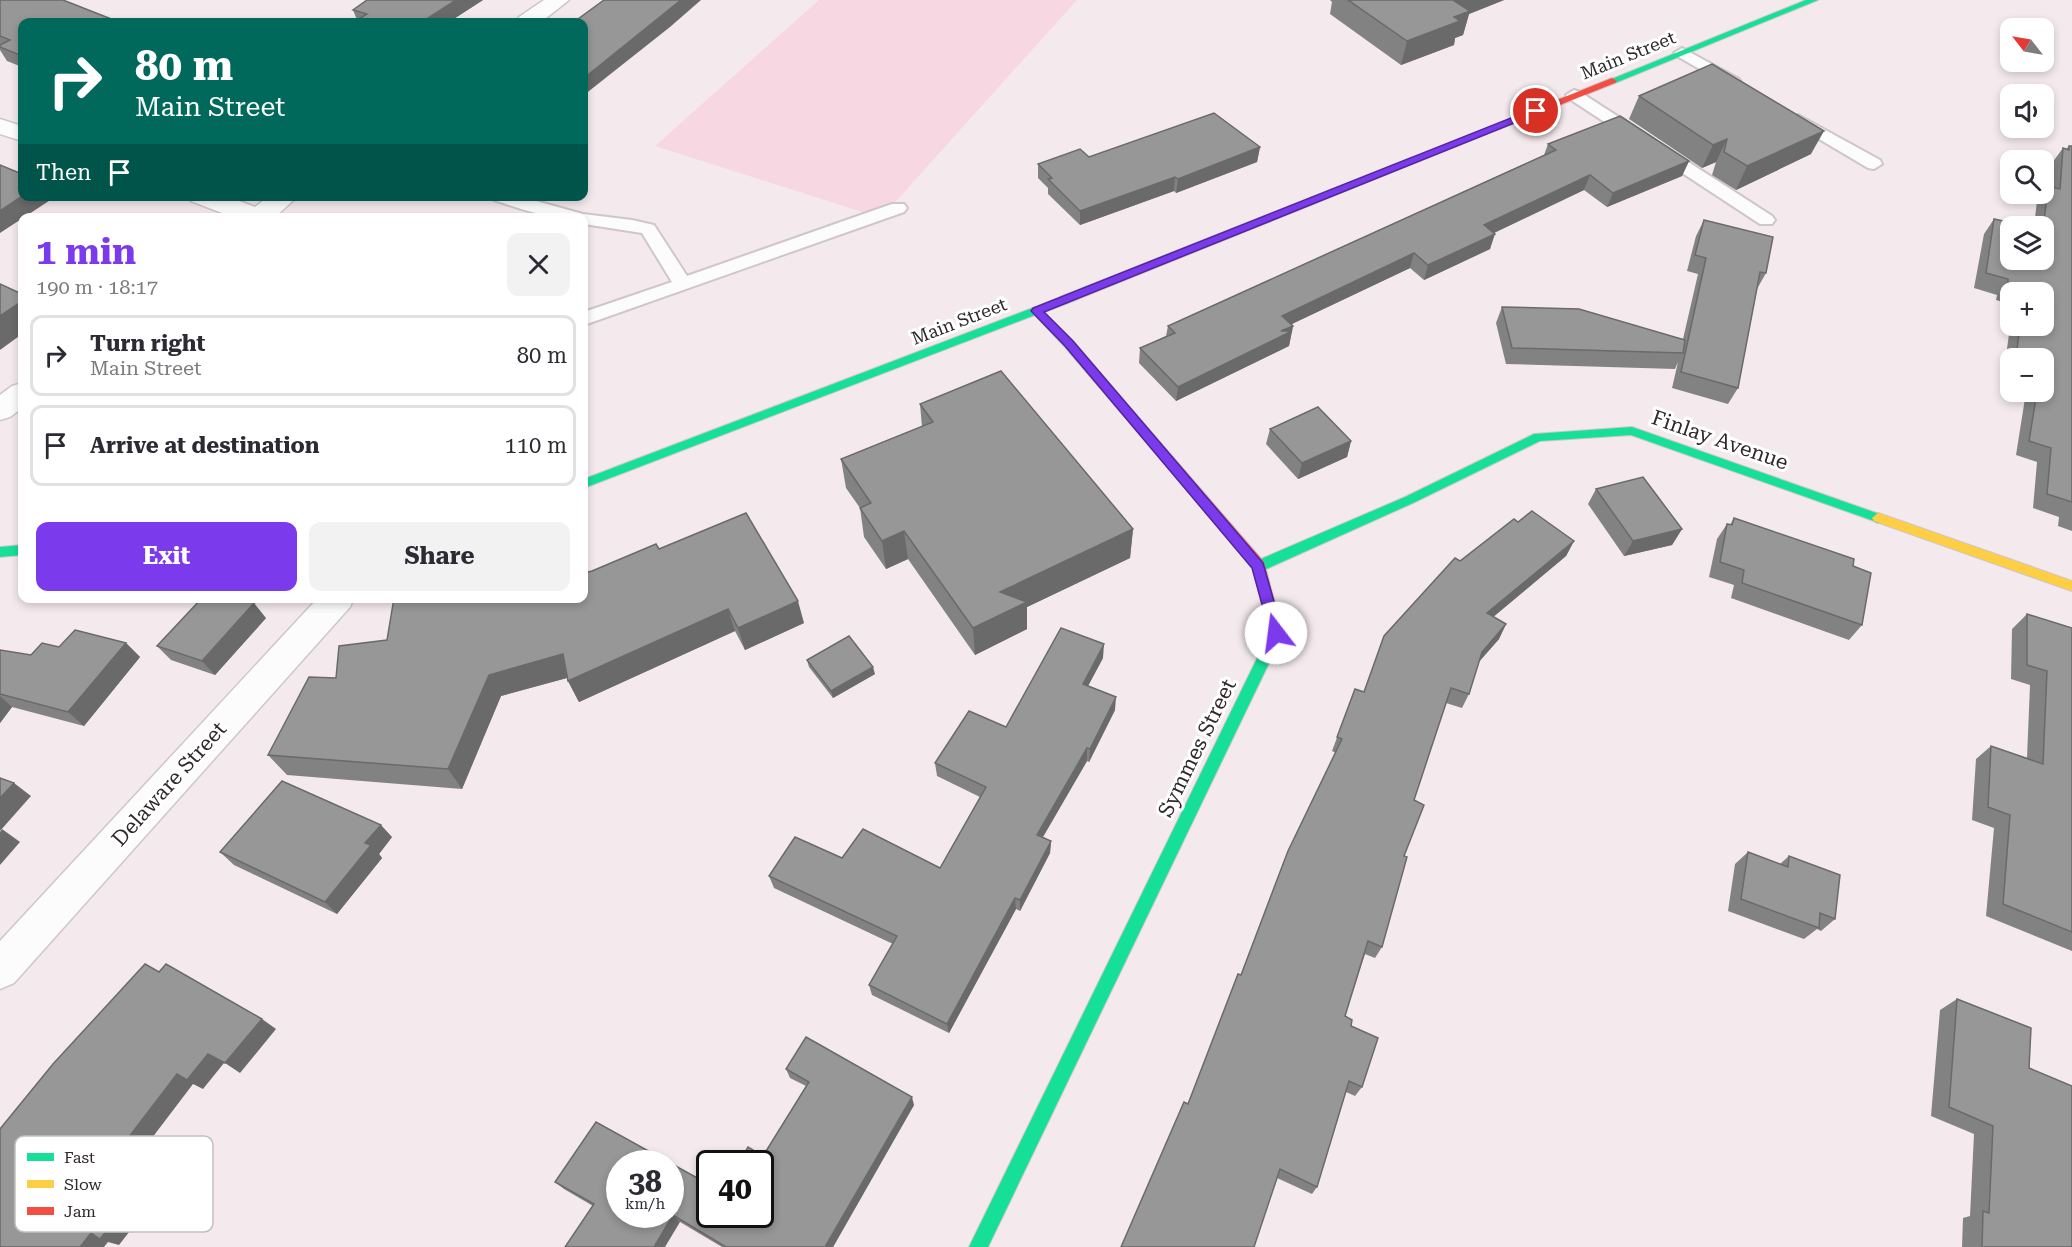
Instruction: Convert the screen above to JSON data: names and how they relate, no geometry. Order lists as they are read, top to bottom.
{
  "streets": {
    "street": [
      "Main Street",
      "Finlay Avenue",
      "Symmes Street",
      "Delaware Street"
    ]
  },
  "crossings": [
    ["Main Street", "Symmes Street"],
    ["Finlay Avenue", "Symmes Street"]
  ],
  "legend": ["Fast", "Slow", "Jam"],
  "north": "top left",
  "page": {
    "map_buttons": ["+", "−"],
    "turn": ["80 m", "Main Street"],
    "then": "Then",
    "heading": ["1 min", "190 m · 18:17"],
    "list": [
      {
        "name": "Turn right",
        "note": "Main Street",
        "value": "80 m"
      },
      {
        "name": "Arrive at destination",
        "value": "110 m"
      }
    ],
    "buttons": ["Exit", "Share"],
    "speed": "38 km/h",
    "limit": "40"
  }
}
